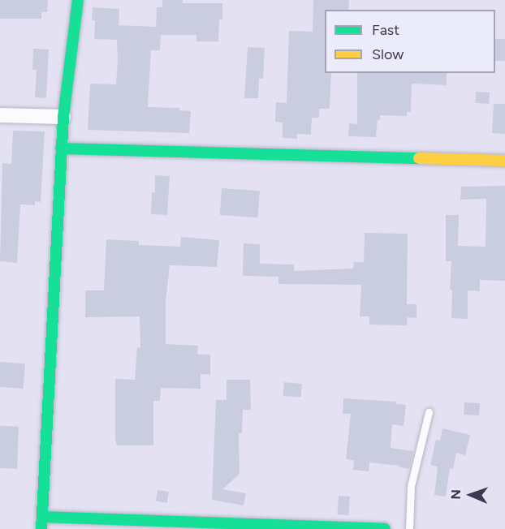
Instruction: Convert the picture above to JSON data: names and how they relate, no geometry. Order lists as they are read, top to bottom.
{
  "legend": ["Fast", "Slow"],
  "north": "left"
}
